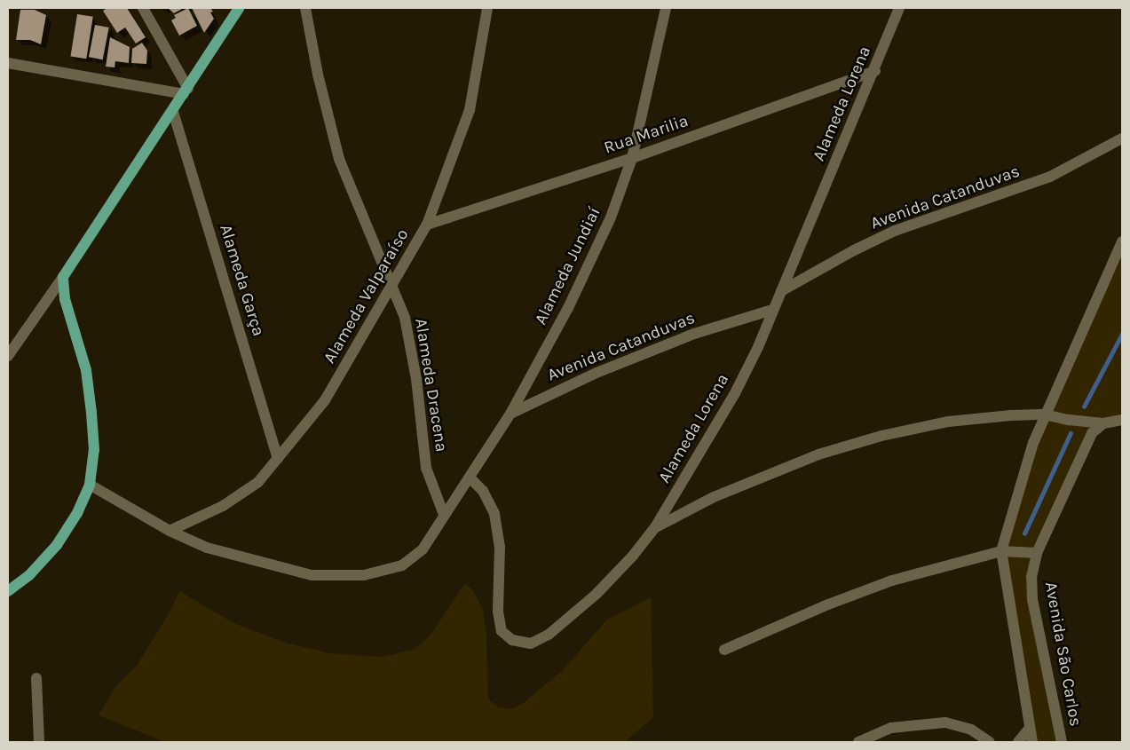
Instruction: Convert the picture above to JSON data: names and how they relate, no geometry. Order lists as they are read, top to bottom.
{
  "streets": {
    "street": [
      "Alameda Lorena",
      "Rua Marilia",
      "Avenida Catanduvas",
      "Alameda Jundiaí",
      "Alameda Garça",
      "Alameda Valparaíso",
      "Alameda Dracena",
      "Avenida São Carlos"
    ]
  },
  "crossings": [
    ["Alameda Lorena", "Rua Marilia"],
    ["Alameda Lorena", "Avenida Catanduvas"],
    ["Alameda Lorena", "Alameda Jundiaí"],
    ["Rua Marilia", "Alameda Jundiaí"],
    ["Rua Marilia", "Alameda Valparaíso"],
    ["Avenida Catanduvas", "Alameda Jundiaí"],
    ["Alameda Jundiaí", "Alameda Valparaíso"],
    ["Alameda Jundiaí", "Alameda Dracena"],
    ["Alameda Garça", "Alameda Valparaíso"],
    ["Alameda Valparaíso", "Alameda Dracena"]
  ]
}
